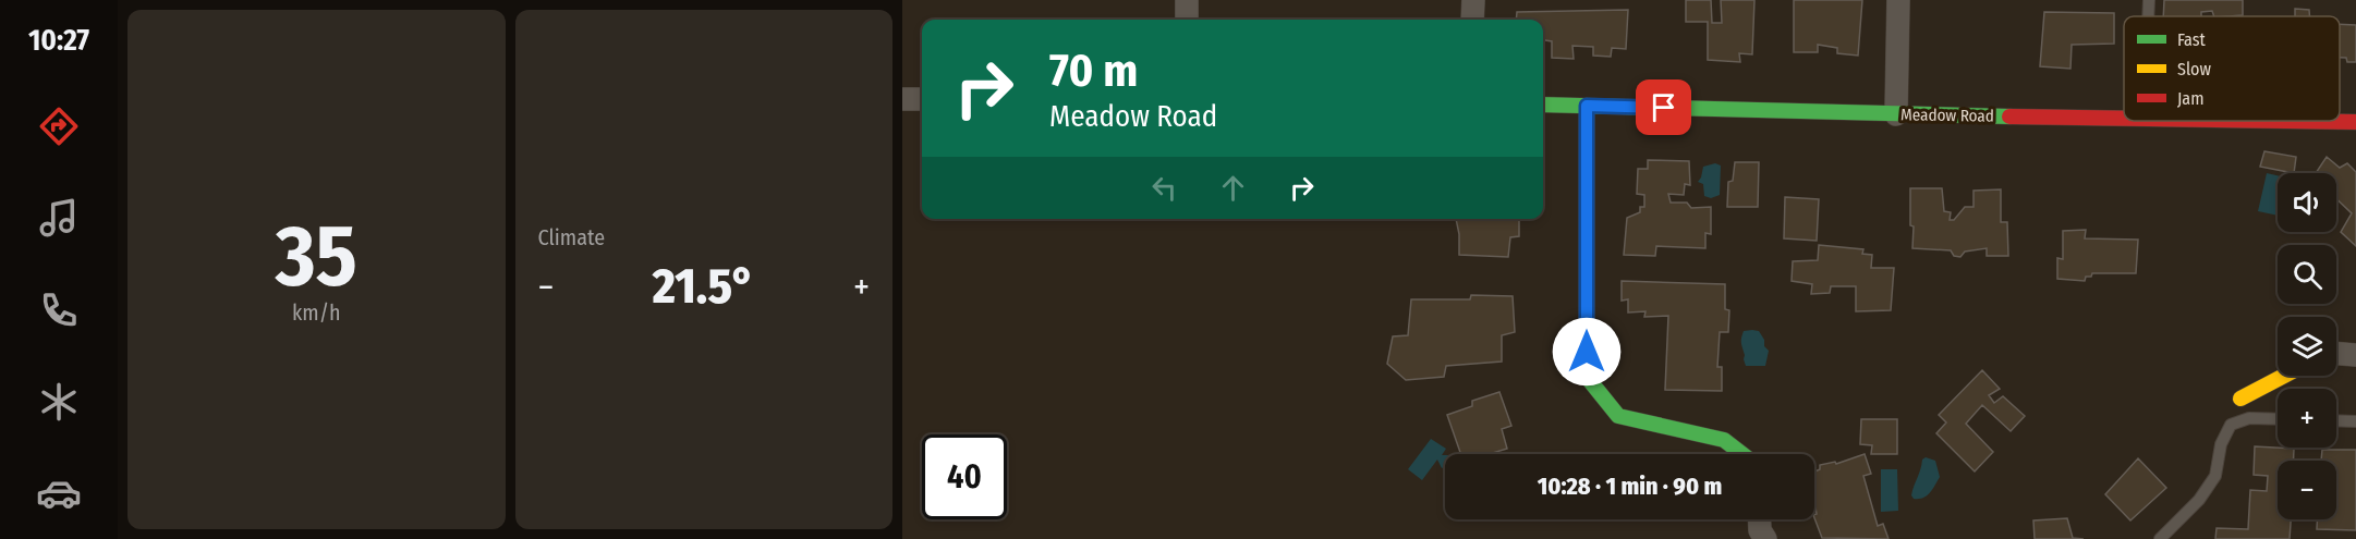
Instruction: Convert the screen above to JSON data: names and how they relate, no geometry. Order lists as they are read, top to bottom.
{
  "streets": {
    "street": ["Meadow Road"]
  },
  "legend": ["Fast", "Slow", "Jam"],
  "page": {
    "tabs": "10:27",
    "tile": [
      ["35", "km/h"],
      "Climate"
    ],
    "turn": ["70 m", "Meadow Road"],
    "map_buttons": ["+", "−"],
    "heat": ["−", "21.5°", "+"],
    "limit": "40",
    "trip": "10:28 · 1 min · 90 m"
  }
}
